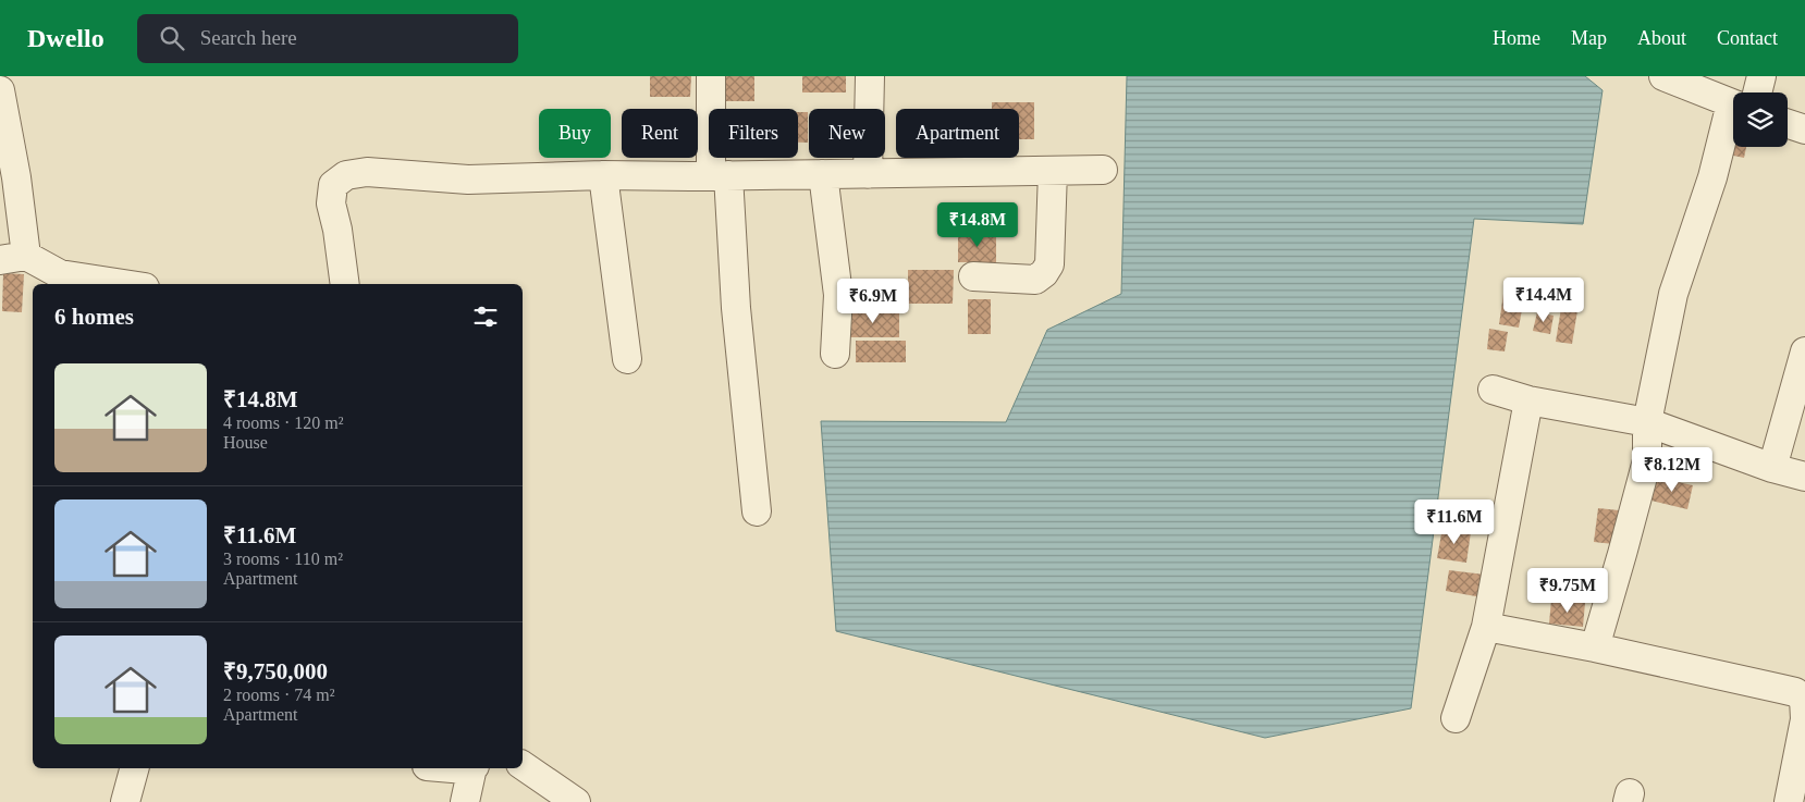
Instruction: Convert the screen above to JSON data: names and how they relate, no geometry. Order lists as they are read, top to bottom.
{
  "page": {
    "header": "Dwello",
    "search": "Search here",
    "nav": [
      "Home",
      "Map",
      "About",
      "Contact"
    ],
    "chip": [
      "Buy",
      "Rent",
      "Filters",
      "New",
      "Apartment"
    ],
    "price": [
      "₹14.8M",
      "₹14.4M",
      "₹6.9M",
      "₹8.12M",
      "₹11.6M",
      "₹9.75M"
    ],
    "heading": "6 homes",
    "list": [
      {
        "name": "₹14.8M",
        "note": "4 rooms · 120 m² · House"
      },
      {
        "name": "₹11.6M",
        "note": "3 rooms · 110 m² · Apartment"
      },
      {
        "name": "₹9,750,000",
        "note": "2 rooms · 74 m² · Apartment"
      }
    ]
  }
}
